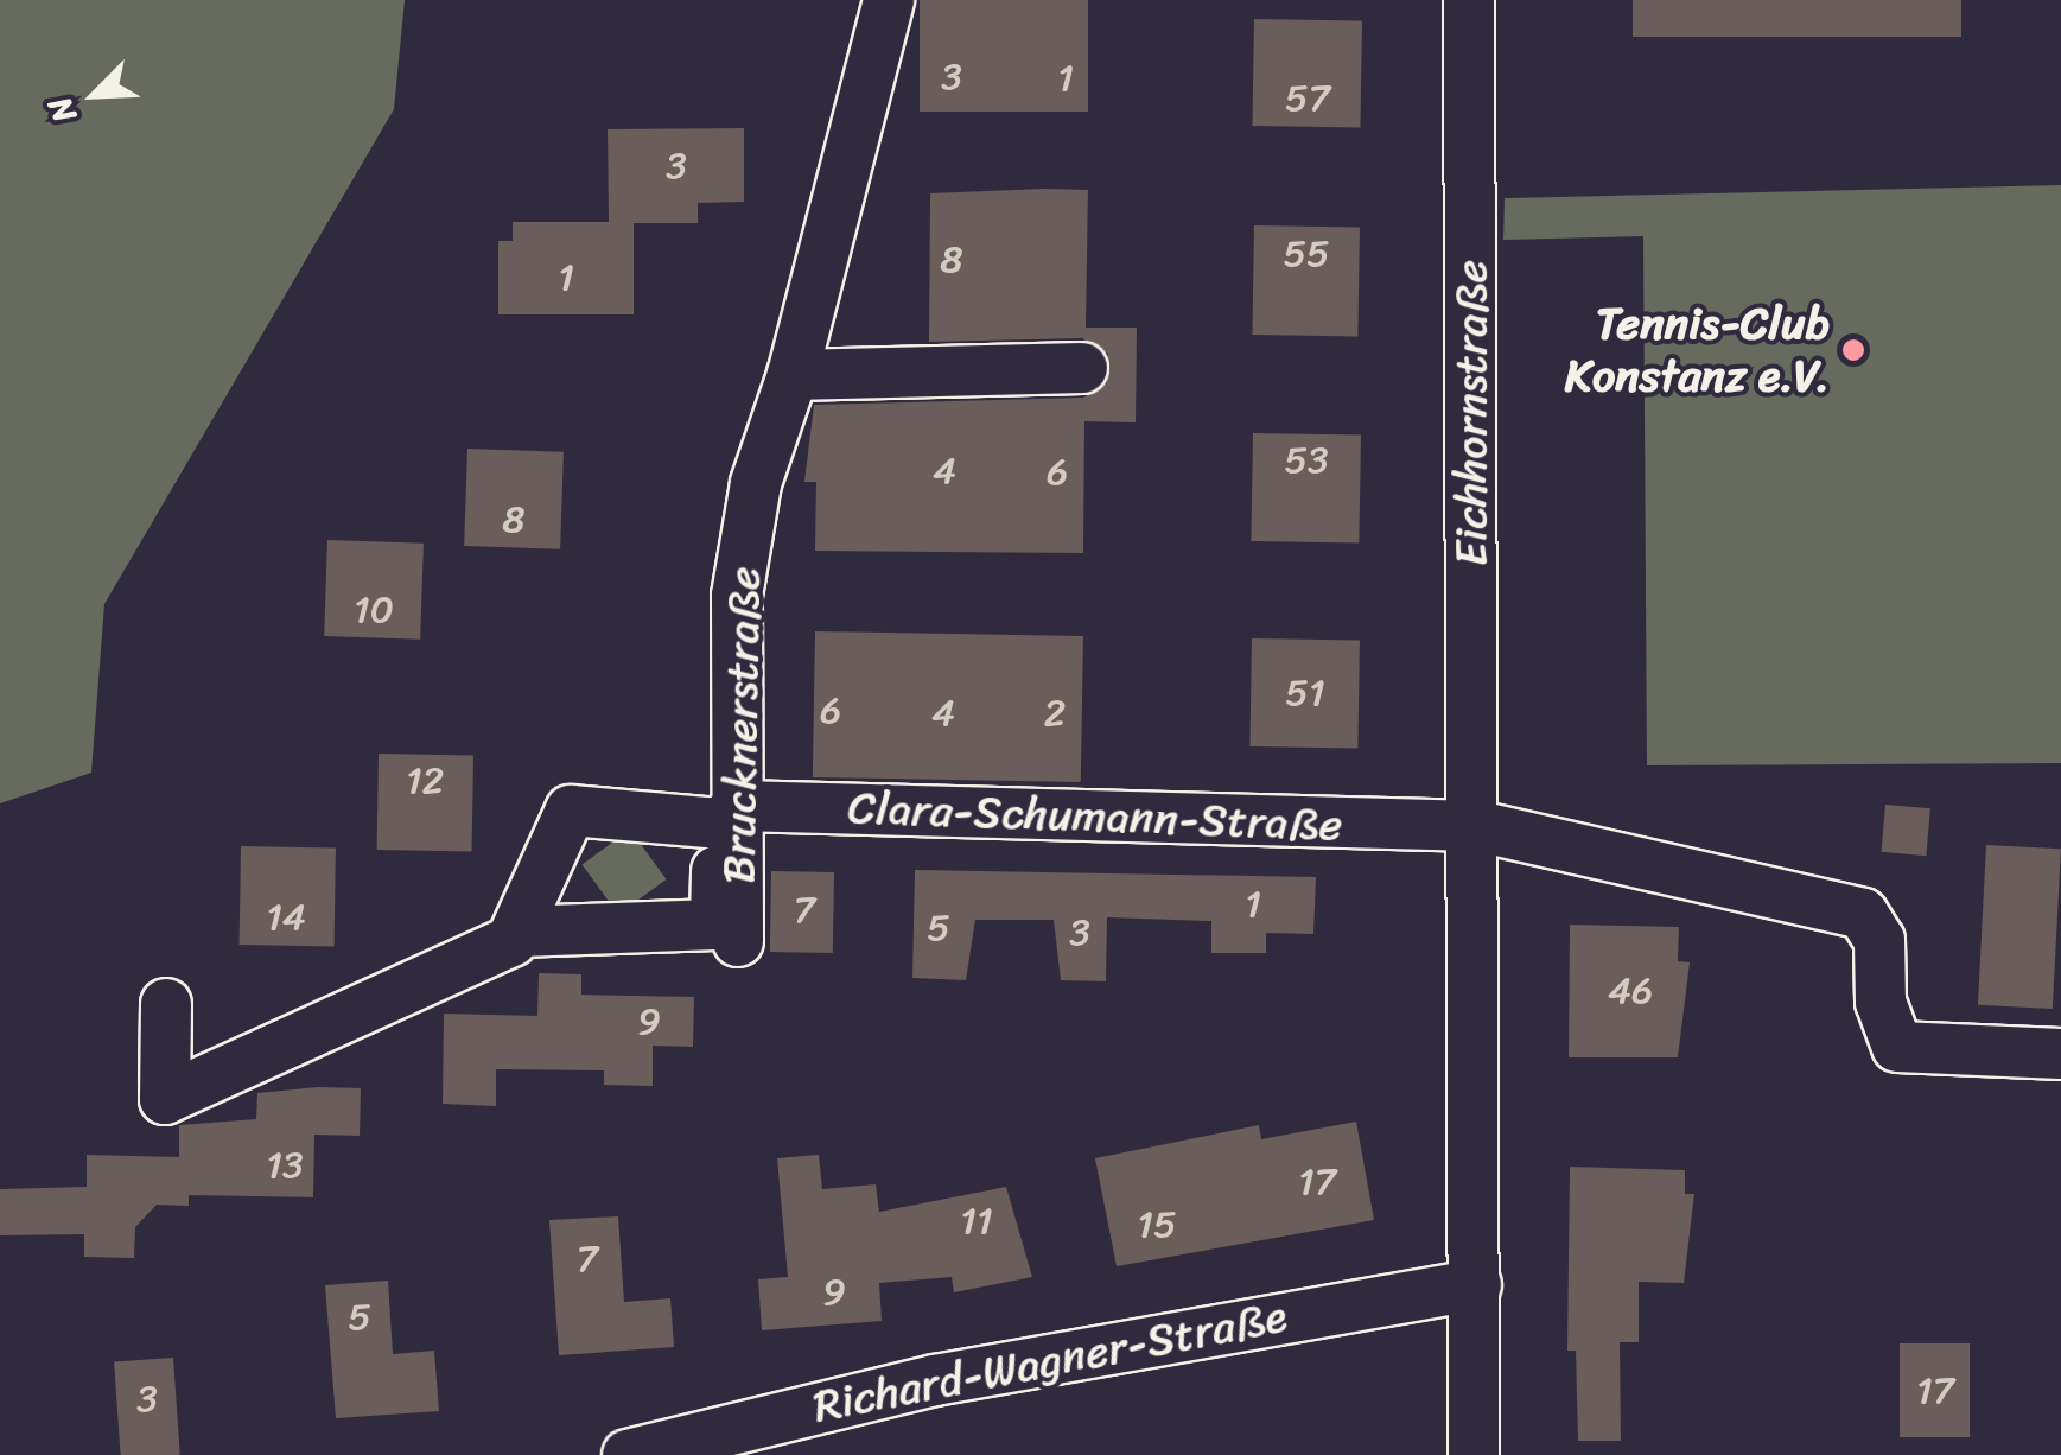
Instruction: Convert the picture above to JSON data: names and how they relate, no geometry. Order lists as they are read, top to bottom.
{
  "streets": {
    "street": [
      "Eichhornstraße",
      "Brucknerstraße",
      "Clara-Schumann-Straße",
      "Richard-Wagner-Straße"
    ]
  },
  "crossings": [
    ["Eichhornstraße", "Clara-Schumann-Straße"],
    ["Eichhornstraße", "Richard-Wagner-Straße"],
    ["Brucknerstraße", "Clara-Schumann-Straße"]
  ],
  "places": ["Tennis-Club Konstanz e.V."],
  "house_numbers": [
    "3",
    "1",
    "57",
    "3",
    "55",
    "8",
    "1",
    "53",
    "4",
    "6",
    "8",
    "10",
    "51",
    "6",
    "4",
    "2",
    "12",
    "1",
    "7",
    "14",
    "5",
    "3",
    "46",
    "9",
    "13",
    "17",
    "11",
    "15",
    "7",
    "9",
    "5",
    "17",
    "3"
  ],
  "north": "bottom left"
}
